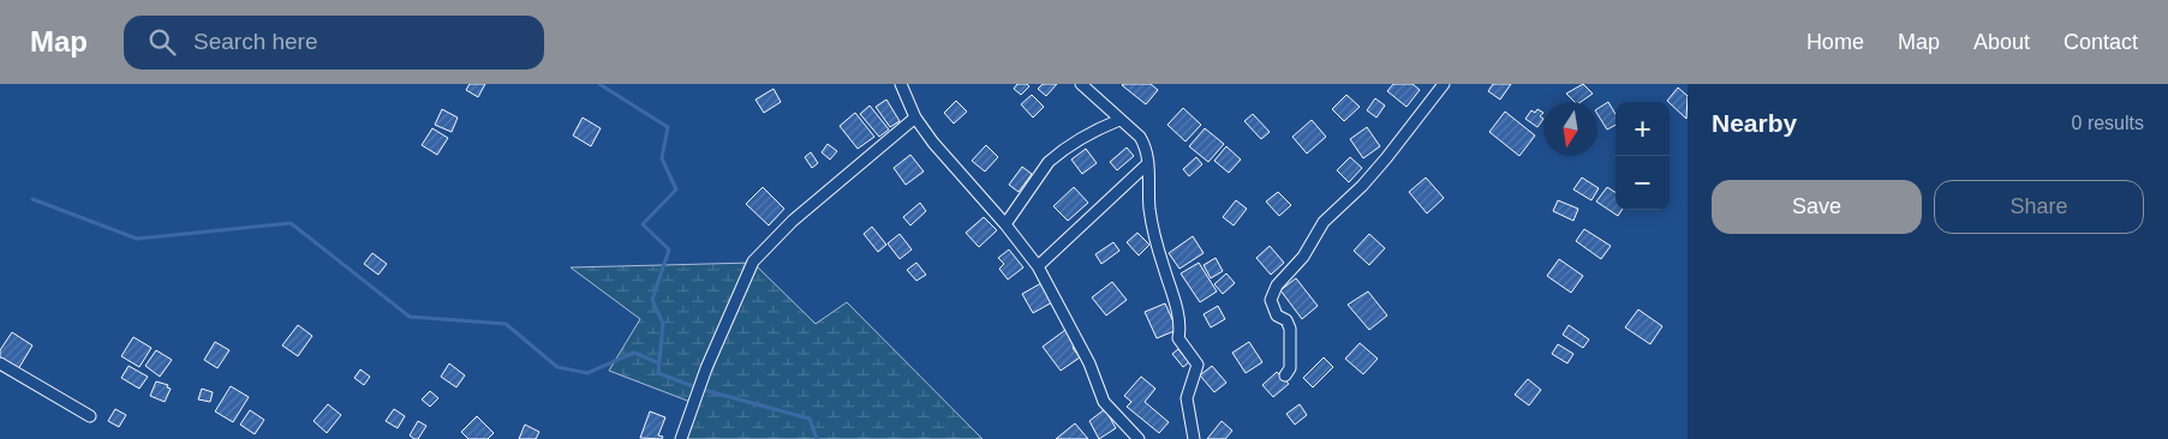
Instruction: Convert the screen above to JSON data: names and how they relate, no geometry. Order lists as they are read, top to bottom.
{
  "north": "bottom",
  "page": {
    "header": "Map",
    "search": "Search here",
    "nav": [
      "Home",
      "Map",
      "About",
      "Contact"
    ],
    "heading": ["Nearby", "0 results"],
    "map_buttons": ["+", "−"],
    "buttons": ["Save", "Share"]
  }
}
